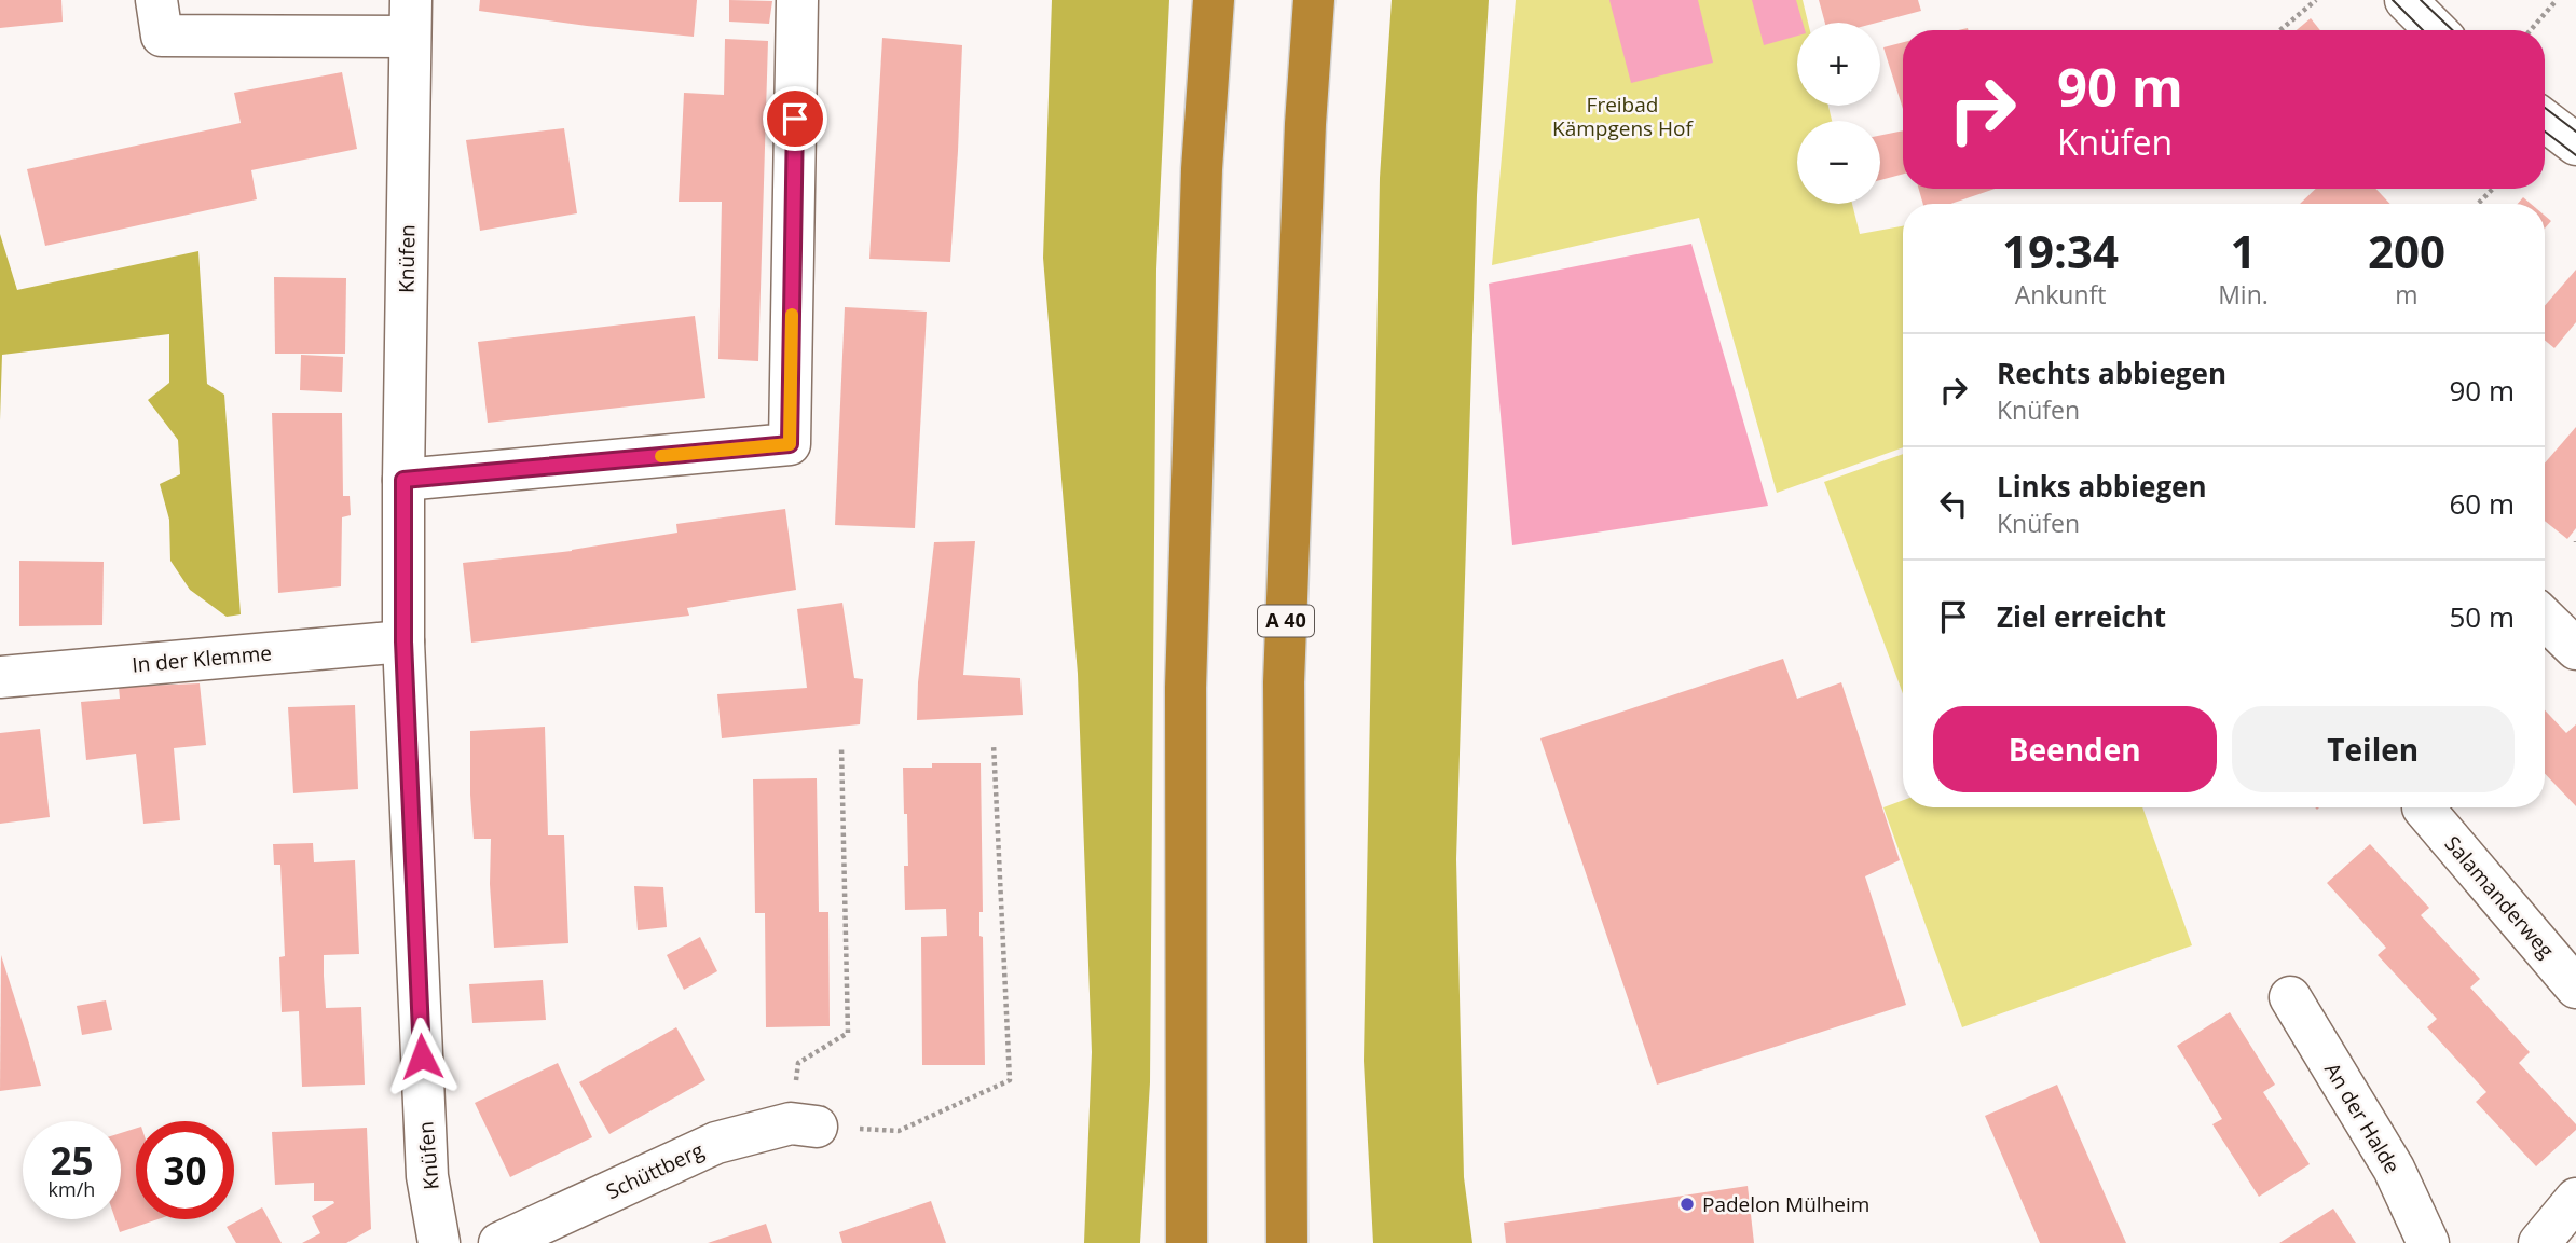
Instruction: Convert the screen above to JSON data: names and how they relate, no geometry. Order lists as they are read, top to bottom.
{
  "streets": {
    "highway": ["A 40"],
    "street": [
      "Knüfen",
      "In der Klemme",
      "Salamanderweg",
      "An der Halde",
      "Schüttberg"
    ]
  },
  "crossings": [
    ["Knüfen", "In der Klemme"]
  ],
  "parks": ["Freibad Kämpgens Hof"],
  "places": ["Padelon Mülheim"],
  "page": {
    "map_buttons": ["+", "−"],
    "turn": ["90 m", "Knüfen"],
    "eta": [
      "19:34",
      "Ankunft",
      "1",
      "Min.",
      "200",
      "m"
    ],
    "list": [
      {
        "name": "Rechts abbiegen",
        "note": "Knüfen",
        "value": "90 m"
      },
      {
        "name": "Links abbiegen",
        "note": "Knüfen",
        "value": "60 m"
      },
      {
        "name": "Ziel erreicht",
        "value": "50 m"
      }
    ],
    "buttons": ["Beenden", "Teilen"],
    "speed": "25 km/h",
    "limit": "30"
  }
}
